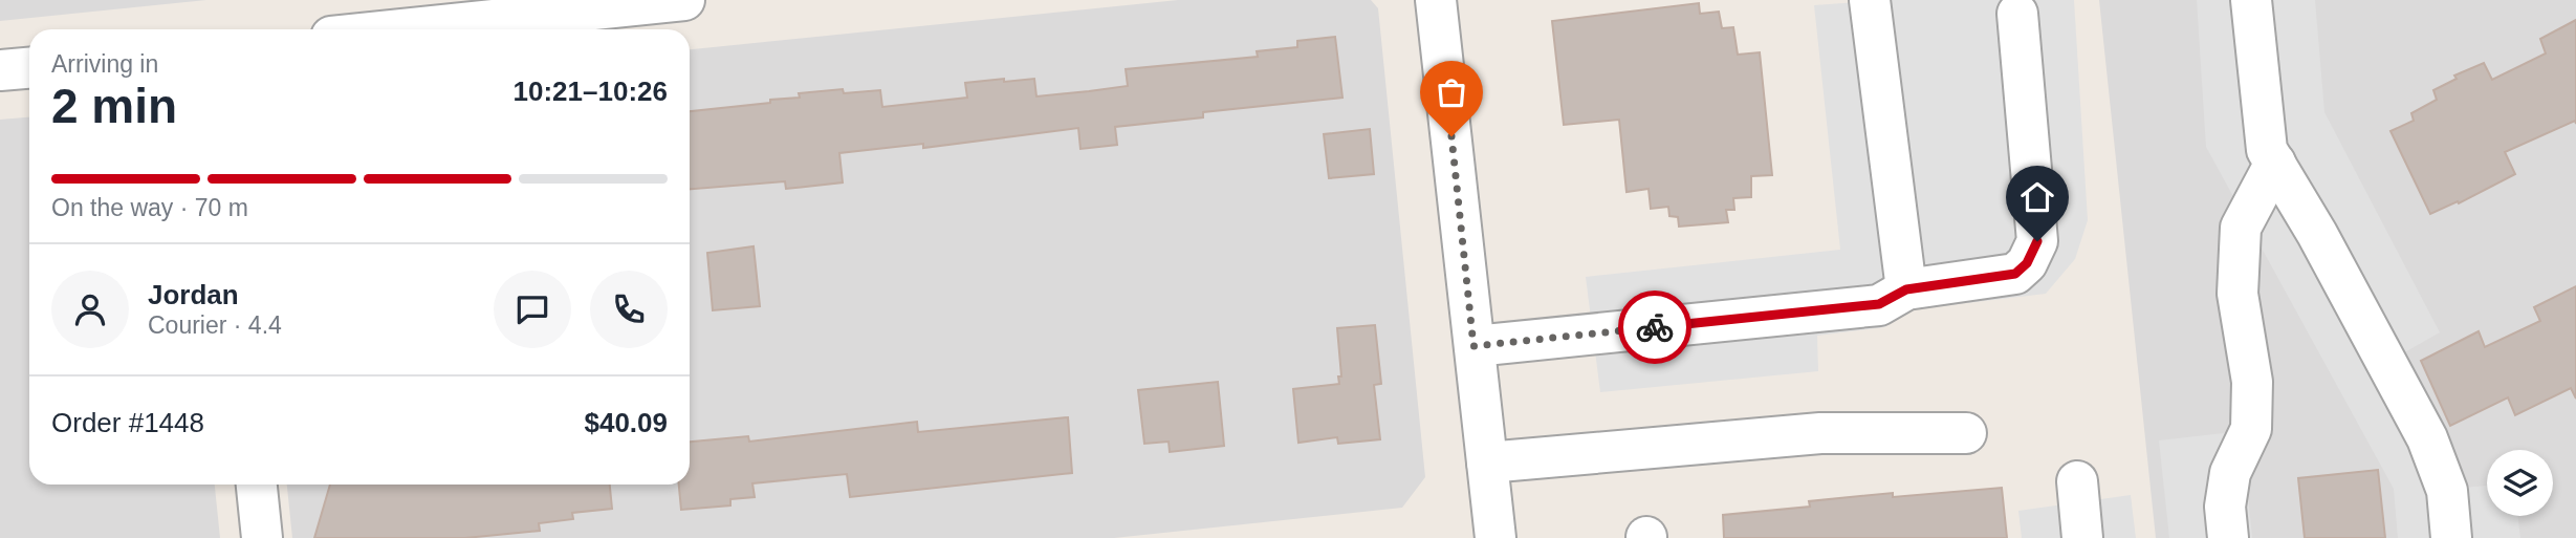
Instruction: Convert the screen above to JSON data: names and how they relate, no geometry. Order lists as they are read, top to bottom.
{
  "page": {
    "heading": ["2 min", "Arriving in", "10:21–10:26"],
    "panel": [
      "Jordan",
      "Courier · 4.4",
      "Order #1448",
      "$40.09"
    ],
    "bar": "On the way · 70 m"
  }
}
